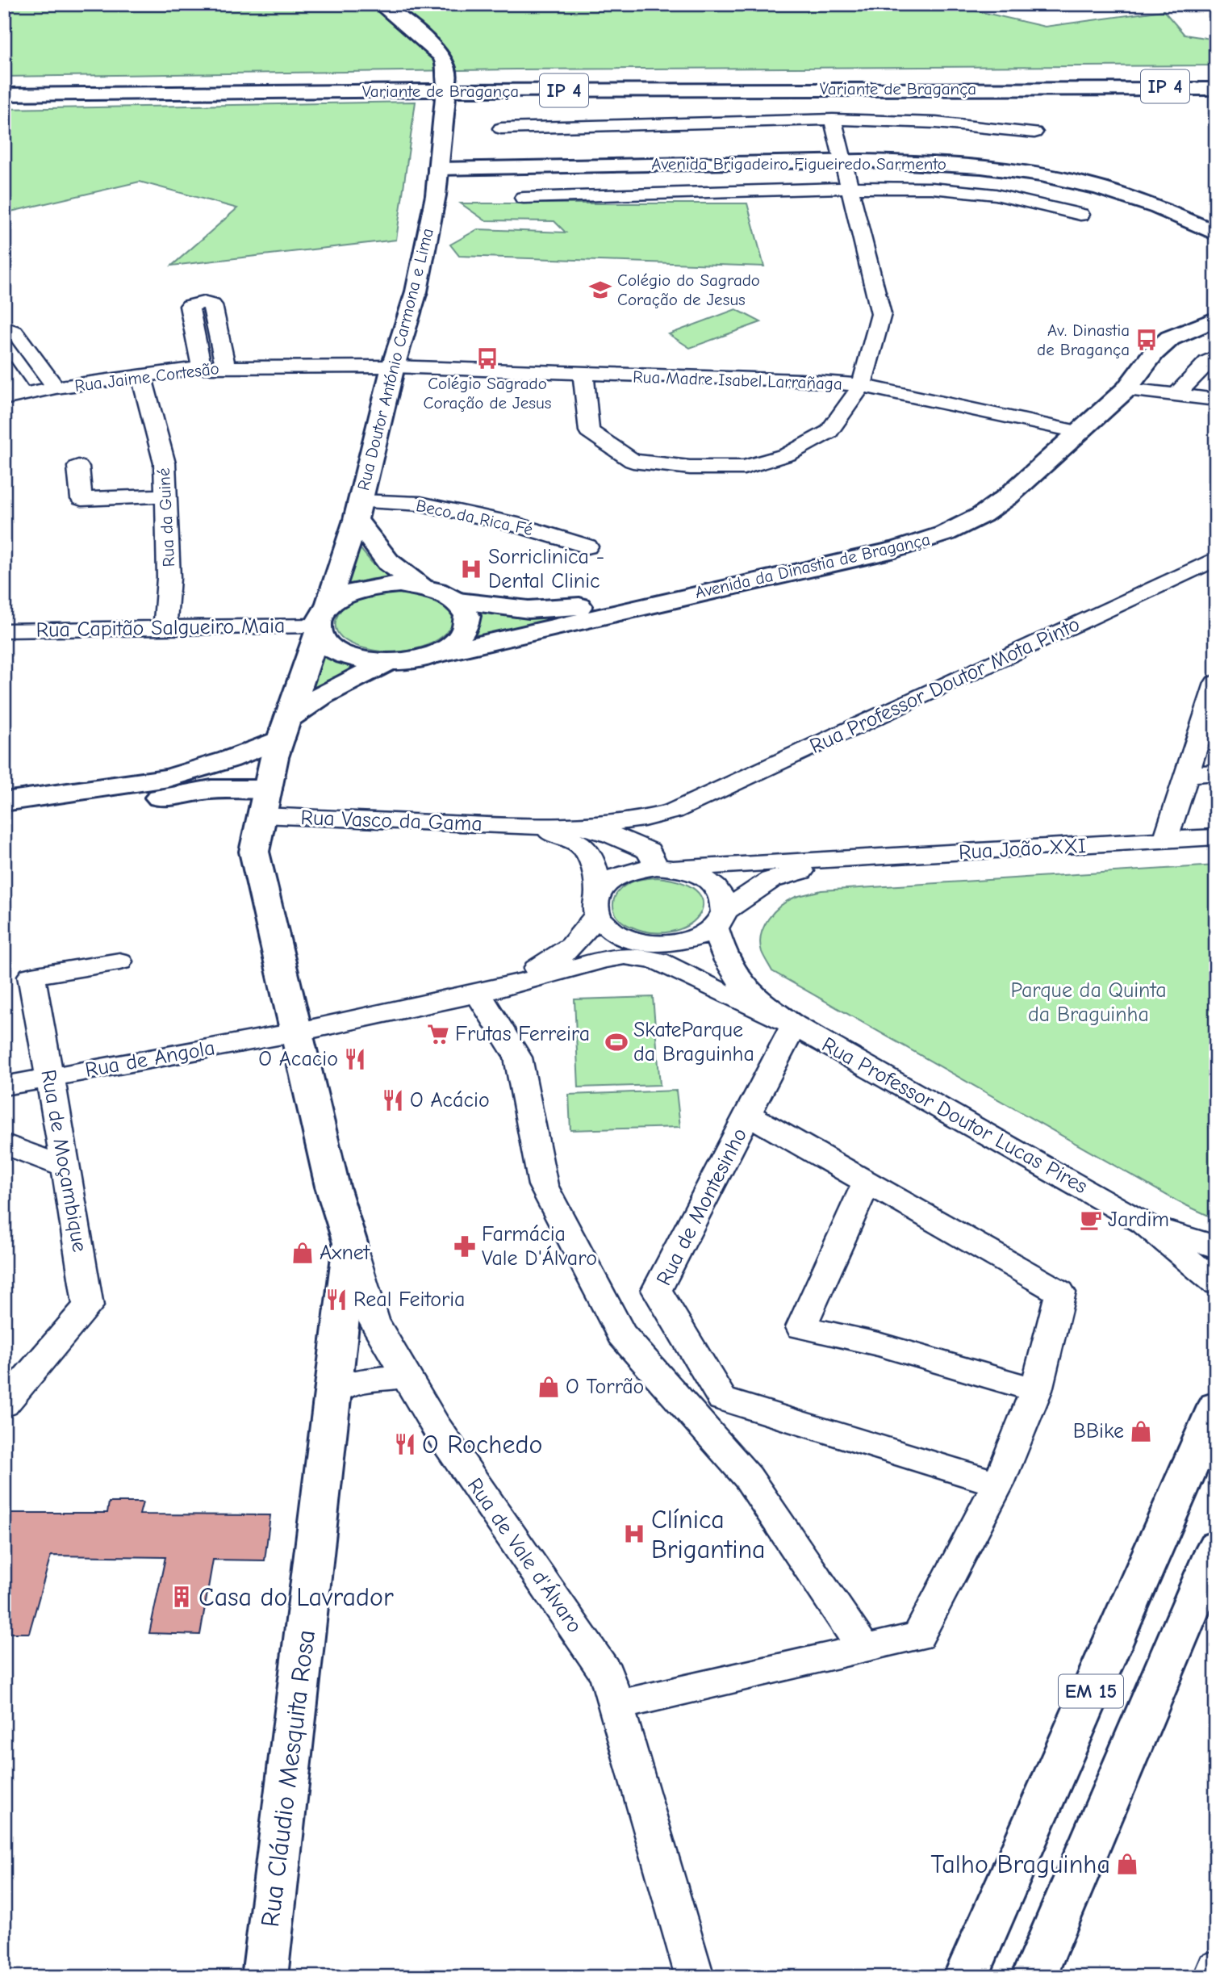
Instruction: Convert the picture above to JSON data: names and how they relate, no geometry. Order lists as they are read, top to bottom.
{
  "streets": {
    "main road": [
      "IP 4",
      "Variante de Bragança",
      "Avenida Brigadeiro Figueiredo Sarmento",
      "Rua Doutor António Carmona e Lima",
      "Avenida da Dinastia de Bragança",
      "Rua de Vale d'Álvaro",
      "EM 15",
      "Rua Cláudio Mesquita Rosa"
    ],
    "street": [
      "Rua Jaime Cortesão",
      "Rua Madre Isabel Larrañaga",
      "Rua da Guiné",
      "Beco da Rica Fé",
      "Rua Capitão Salgueiro Maia",
      "Rua Professor Doutor Mota Pinto",
      "Rua Vasco da Gama",
      "Rua João XXI",
      "Rua de Angola",
      "Rua Professor Doutor Lucas Pires",
      "Rua de Moçambique",
      "Rua de Montesinho"
    ]
  },
  "crossings": [
    ["Avenida Brigadeiro Figueiredo Sarmento", "Rua Doutor António Carmona e Lima"],
    ["Rua Doutor António Carmona e Lima", "Rua Jaime Cortesão"],
    ["Rua Doutor António Carmona e Lima", "Rua Madre Isabel Larrañaga"],
    ["Rua Doutor António Carmona e Lima", "Beco da Rica Fé"],
    ["Rua Doutor António Carmona e Lima", "Rua Capitão Salgueiro Maia"],
    ["Rua Doutor António Carmona e Lima", "Rua de Vale d'Álvaro"],
    ["Rua Jaime Cortesão", "Rua Madre Isabel Larrañaga"],
    ["Rua Jaime Cortesão", "Rua da Guiné"],
    ["Rua Madre Isabel Larrañaga", "Avenida da Dinastia de Bragança"],
    ["Rua da Guiné", "Rua Capitão Salgueiro Maia"],
    ["Rua Professor Doutor Mota Pinto", "Rua Vasco da Gama"],
    ["Rua Professor Doutor Mota Pinto", "Rua João XXI"],
    ["Rua Professor Doutor Mota Pinto", "Rua Professor Doutor Lucas Pires"],
    ["Rua Vasco da Gama", "Rua João XXI"],
    ["Rua Vasco da Gama", "Rua Professor Doutor Lucas Pires"],
    ["Rua Vasco da Gama", "Rua de Vale d'Álvaro"],
    ["Rua João XXI", "Rua Professor Doutor Lucas Pires"],
    ["Rua de Angola", "Rua Professor Doutor Lucas Pires"],
    ["Rua de Angola", "Rua de Moçambique"],
    ["Rua de Angola", "Rua de Vale d'Álvaro"],
    ["Rua Professor Doutor Lucas Pires", "Rua de Montesinho"],
    ["Rua Professor Doutor Lucas Pires", "Rua de Vale d'Álvaro"],
    ["Rua de Vale d'Álvaro", "Rua Cláudio Mesquita Rosa"]
  ],
  "parks": ["Parque da Quinta da Braguinha"],
  "places": {
    "school or university": ["Colégio do Sagrado Coração de Jesus"],
    "bus stop": ["Av. Dinastia de Bragança", "Colégio Sagrado Coração de Jesus"],
    "hospital": ["Sorriclinica - Dental Clinic", "Clínica Brigantina"],
    "supermarket": ["Frutas Ferreira"],
    "sports": ["SkateParque da Braguinha"],
    "restaurant": [
      "O Acacio",
      "O Acácio",
      "Real Feitoria",
      "O Rochedo"
    ],
    "cafe": ["Jardim"],
    "pharmacy": ["Farmácia Vale D'Álvaro"],
    "shop": [
      "Axnet",
      "O Torrão",
      "BBike",
      "Talho Braguinha"
    ],
    "building": ["Casa do Lavrador"]
  }
}
